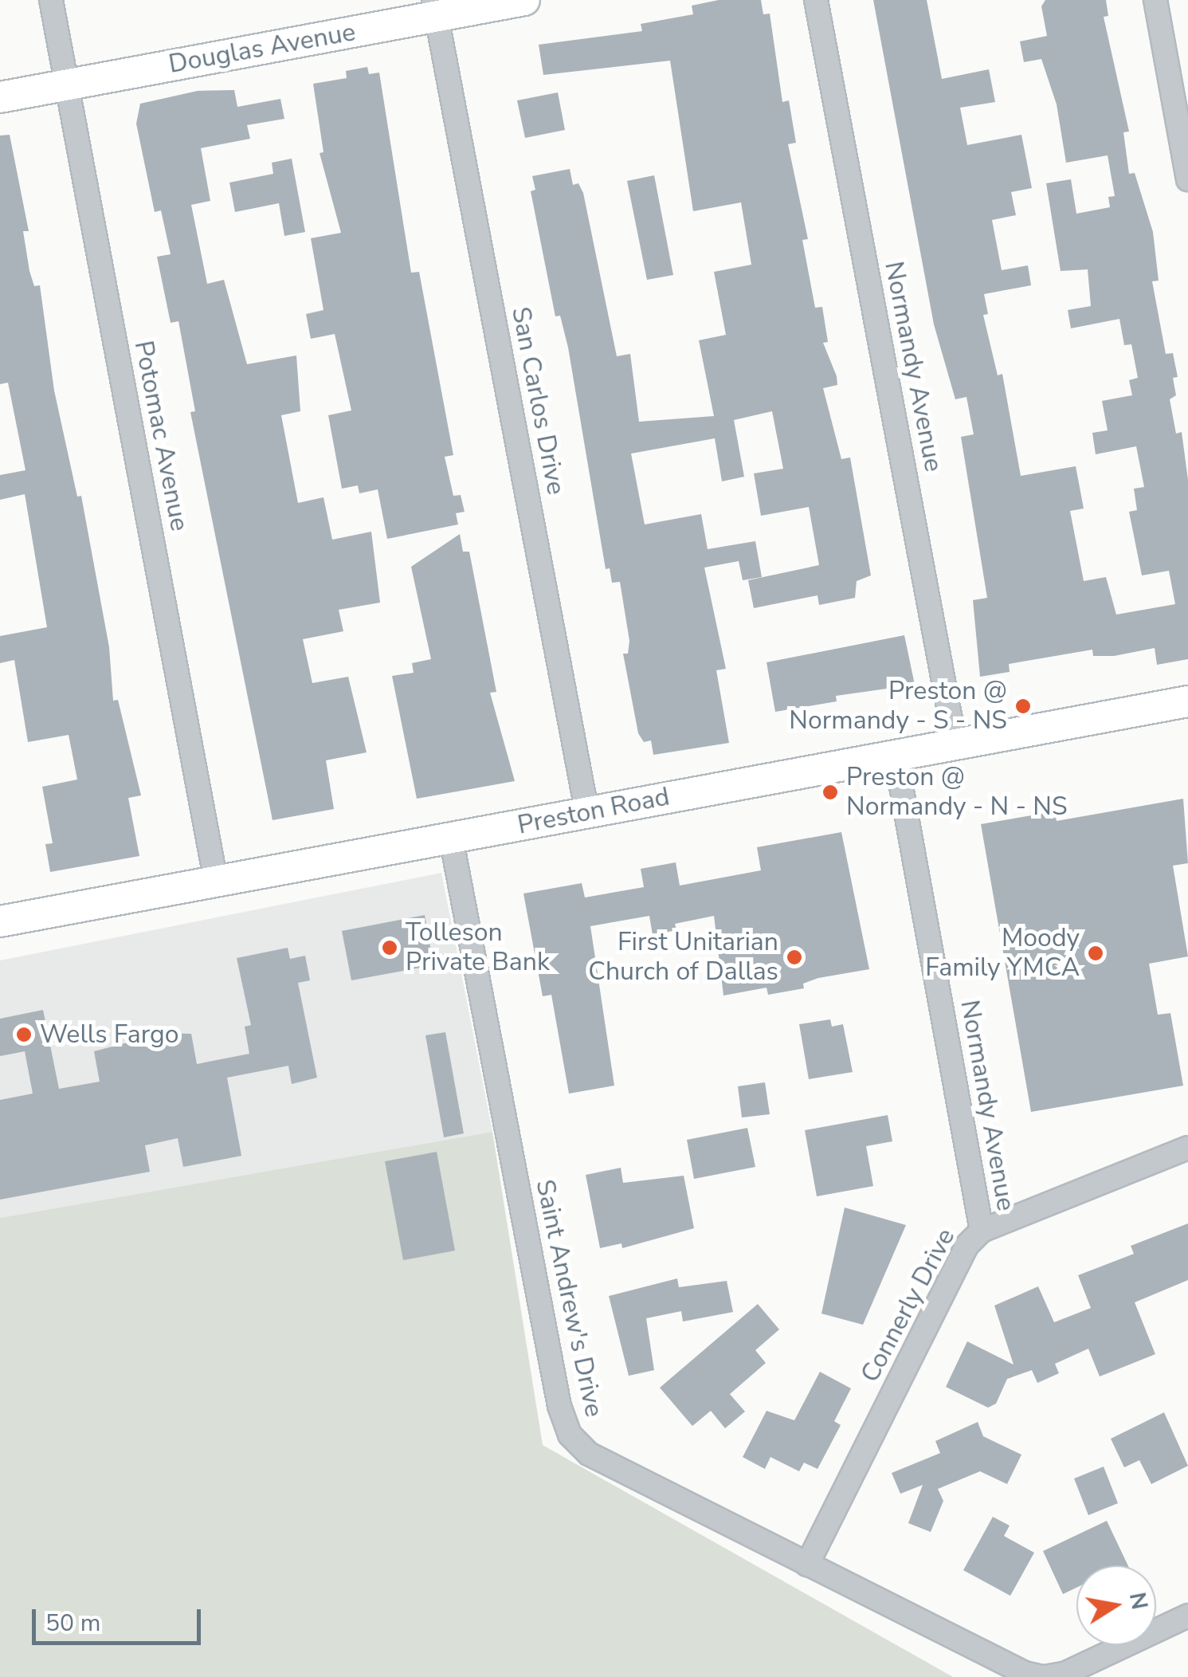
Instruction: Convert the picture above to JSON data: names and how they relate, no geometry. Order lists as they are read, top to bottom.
{
  "streets": {
    "main road": ["Douglas Avenue", "Preston Road"],
    "street": [
      "Normandy Avenue",
      "San Carlos Drive",
      "Potomac Avenue",
      "Saint Andrew's Drive",
      "Connerly Drive"
    ]
  },
  "crossings": [
    ["Douglas Avenue", "San Carlos Drive"],
    ["Douglas Avenue", "Potomac Avenue"],
    ["Normandy Avenue", "Preston Road"],
    ["Normandy Avenue", "Connerly Drive"],
    ["San Carlos Drive", "Preston Road"],
    ["Potomac Avenue", "Preston Road"],
    ["Preston Road", "Saint Andrew's Drive"],
    ["Saint Andrew's Drive", "Connerly Drive"]
  ],
  "places": [
    "Preston @ Normandy - S - NS",
    "Preston @ Normandy - N - NS",
    "Tolleson Private Bank",
    "Moody Family YMCA",
    "First Unitarian Church of Dallas",
    "Wells Fargo"
  ],
  "scale_bar": "50 m",
  "north": "right"
}
